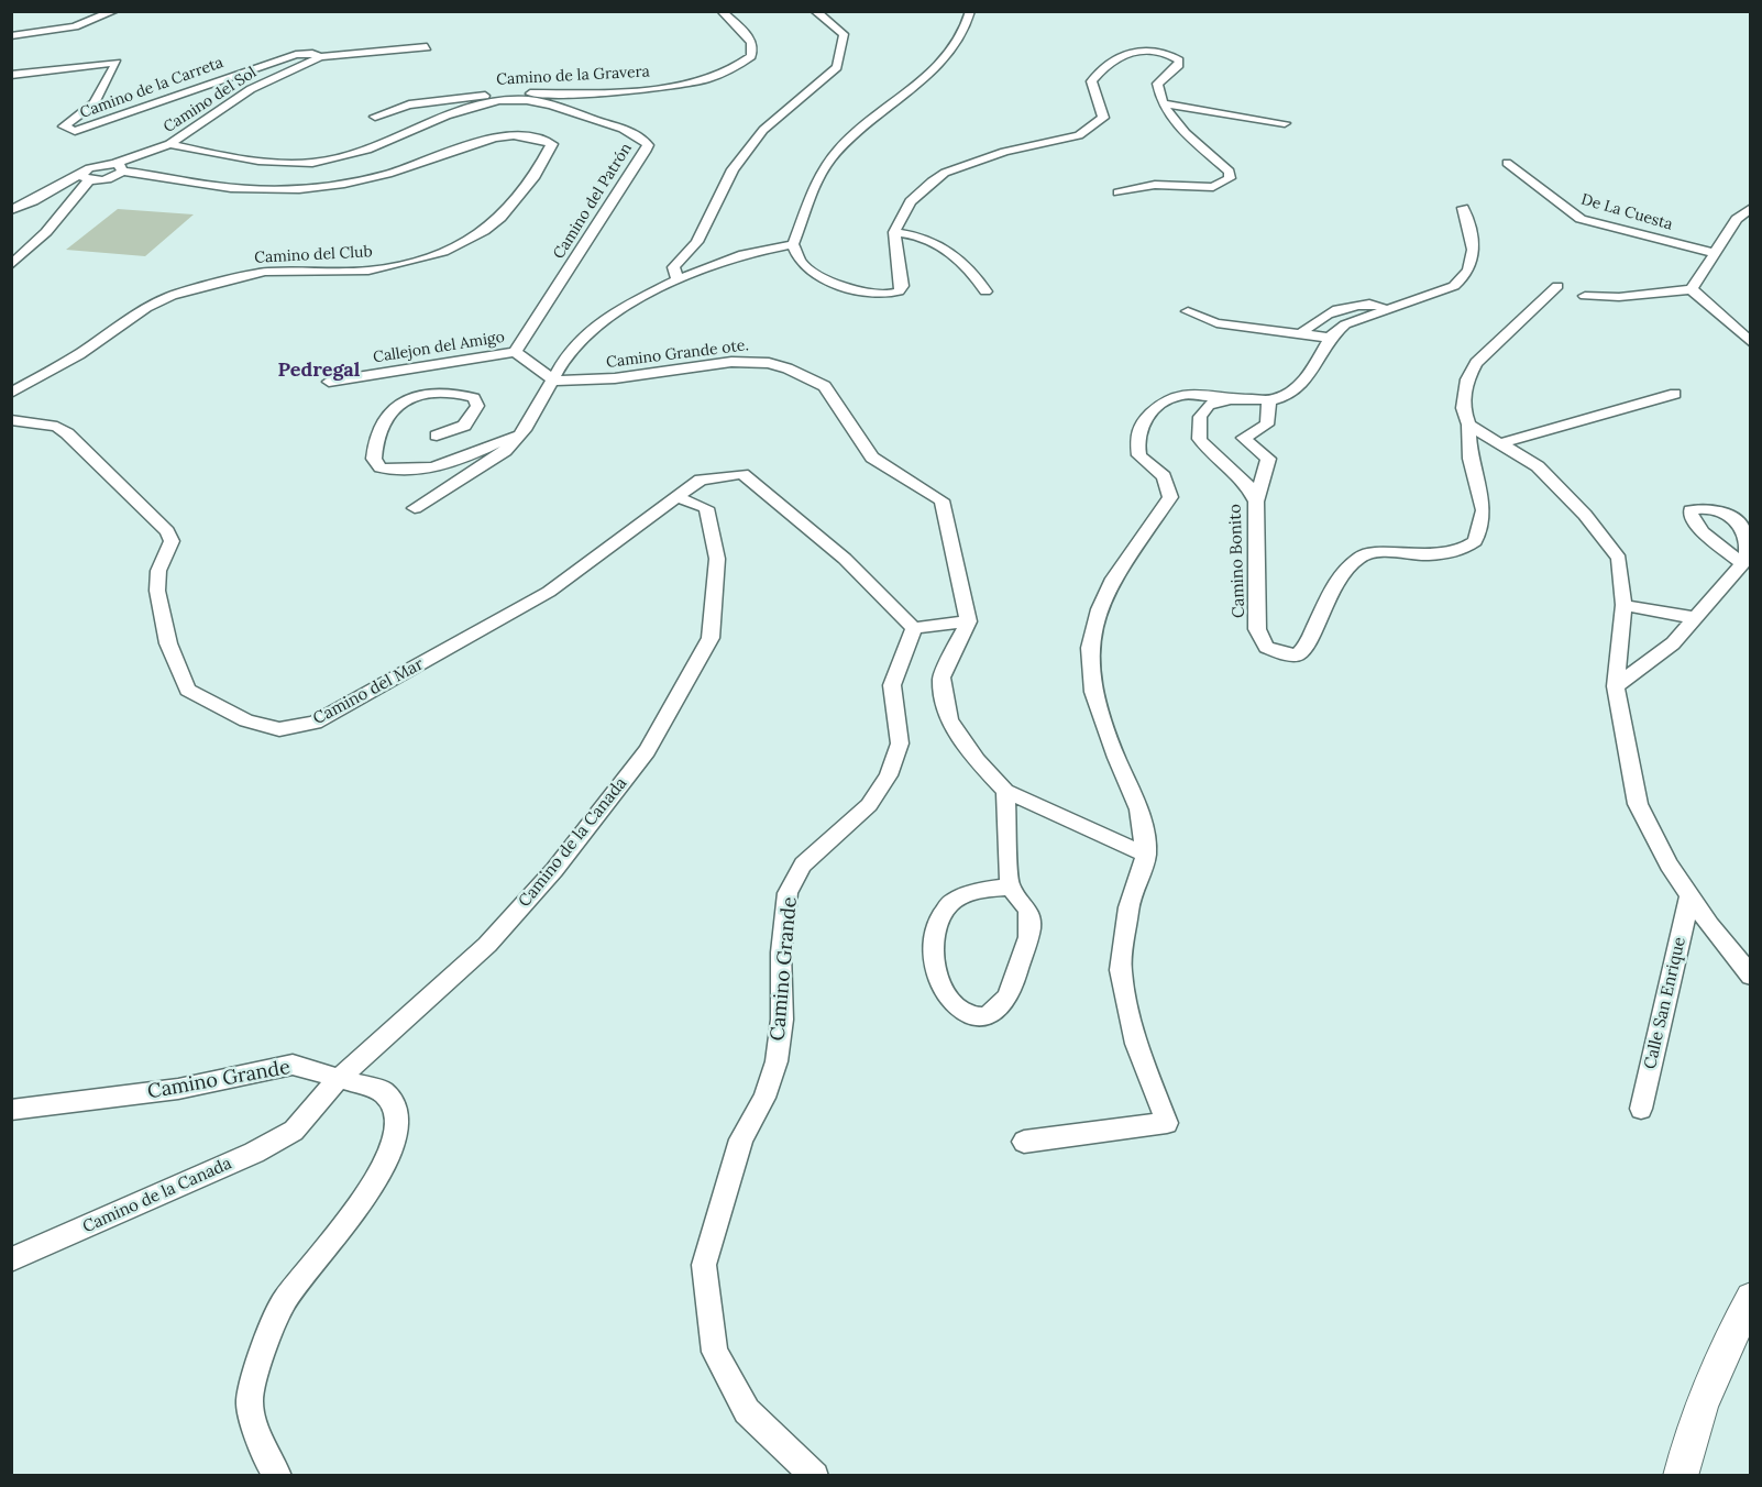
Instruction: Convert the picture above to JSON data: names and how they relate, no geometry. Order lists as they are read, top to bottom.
{
  "streets": {
    "street": [
      "Camino de la Gravera",
      "Camino de la Carreta",
      "Camino del Sol",
      "Camino del Patrón",
      "De La Cuesta",
      "Camino del Club",
      "Callejon del Amigo",
      "Camino Grande ote.",
      "Camino Bonito",
      "Camino del Mar",
      "Camino de la Canada",
      "Camino Grande",
      "Calle San Enrique"
    ]
  },
  "crossings": [
    ["Camino de la Carreta", "Camino del Sol"],
    ["Camino del Sol", "Camino del Club"],
    ["Camino del Patrón", "Callejon del Amigo"],
    ["Camino del Mar", "Camino de la Canada"],
    ["Camino de la Canada", "Camino Grande"]
  ],
  "districts": ["Pedregal"]
}
